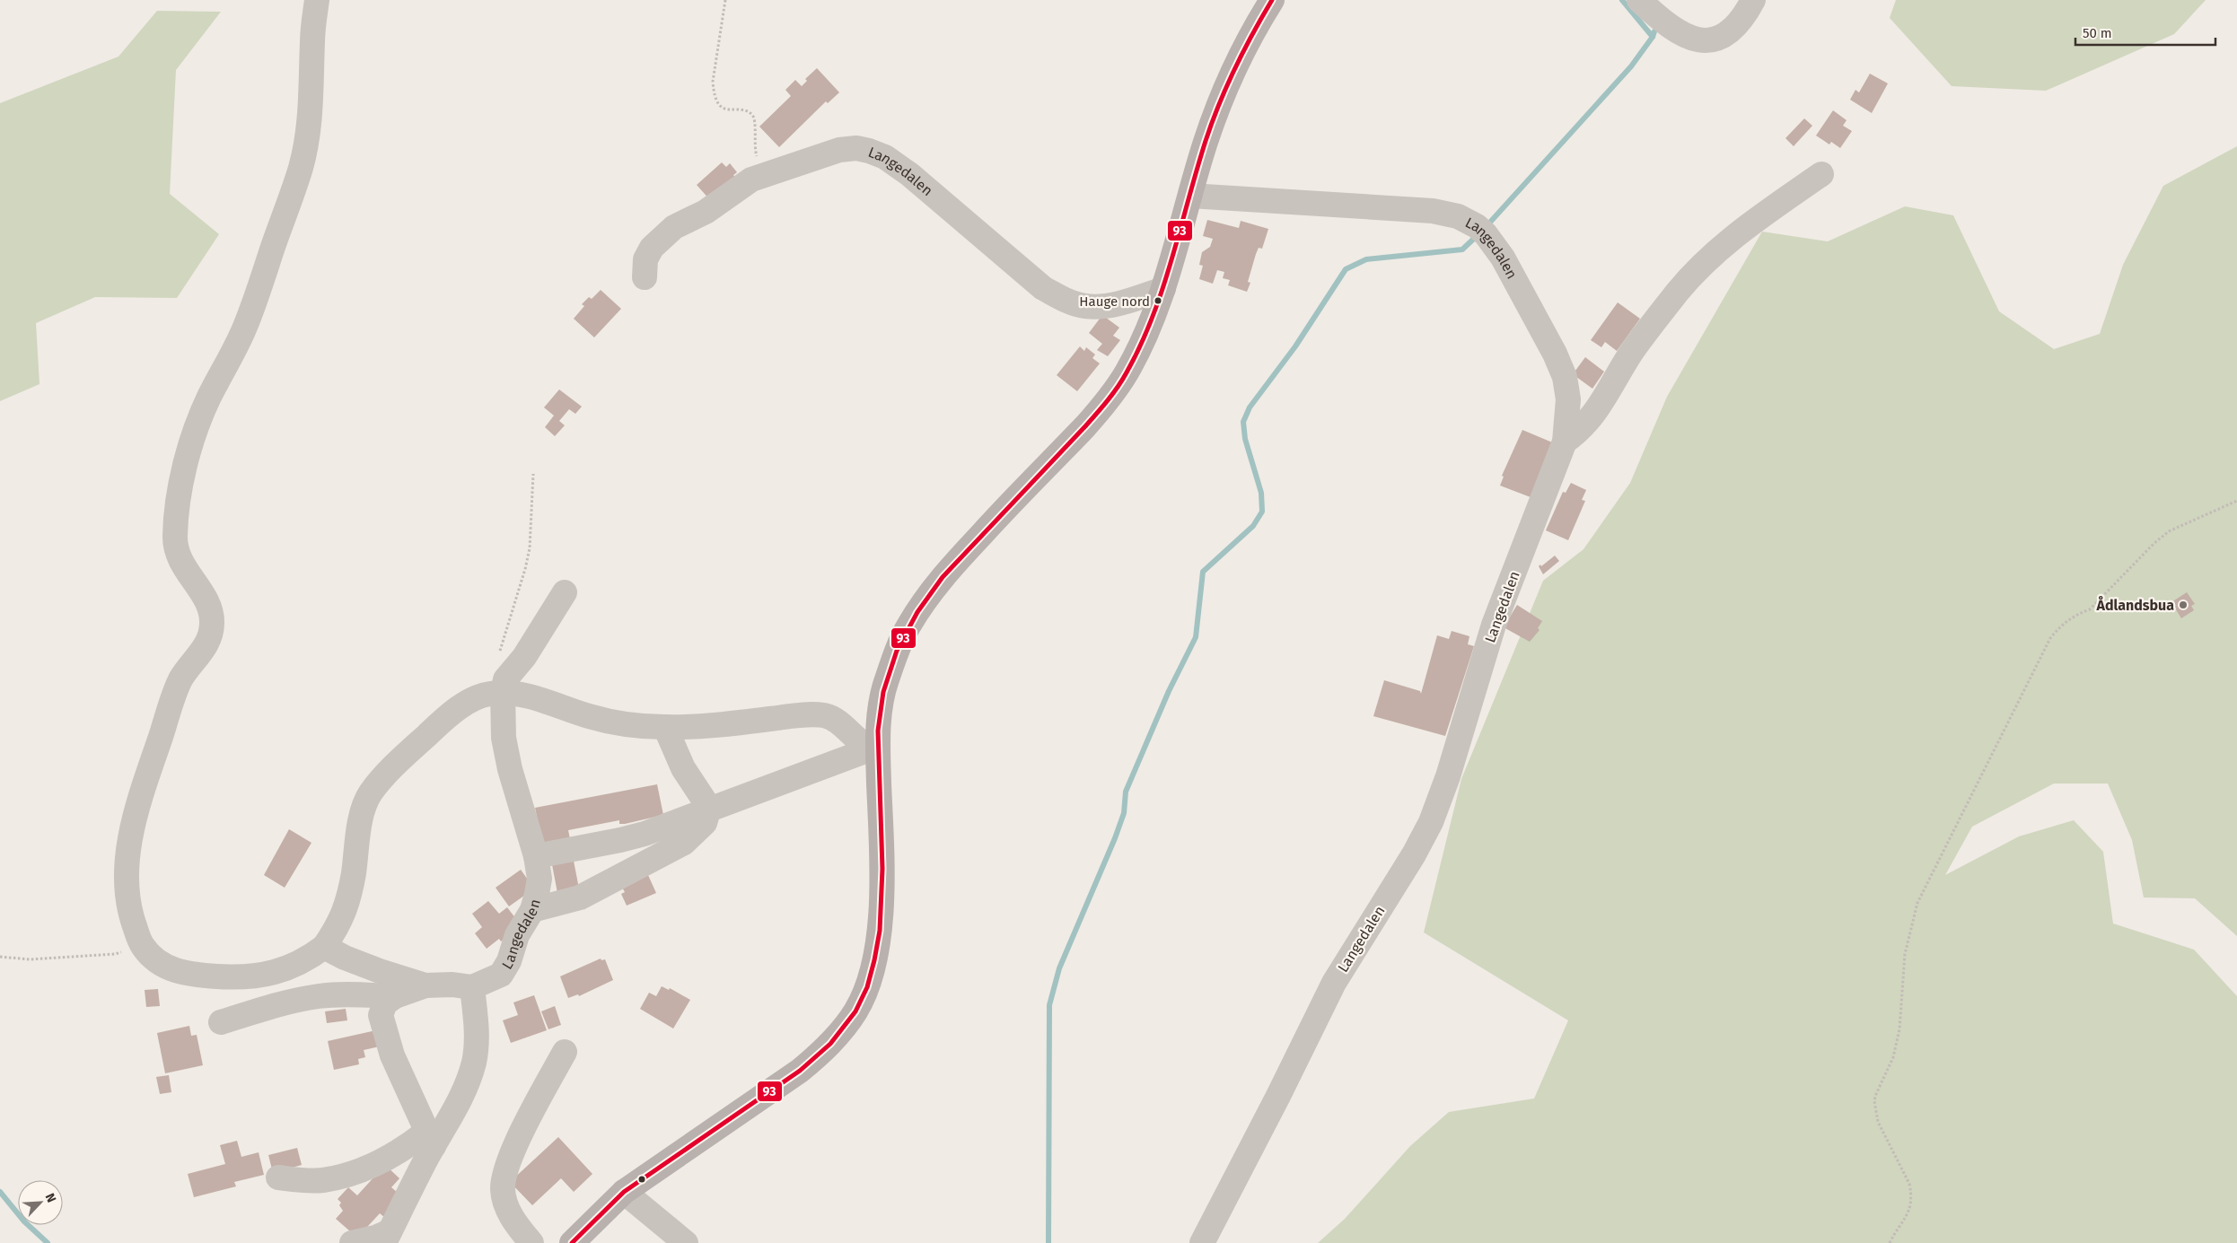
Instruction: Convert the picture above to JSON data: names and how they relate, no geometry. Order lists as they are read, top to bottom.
{
  "streets": {
    "street": ["Langedalen"]
  },
  "places": ["Hauge nord", "Ådlandsbua"],
  "lines": ["transit line 93"],
  "scale_bar": "50 m",
  "north": "top right"
}
